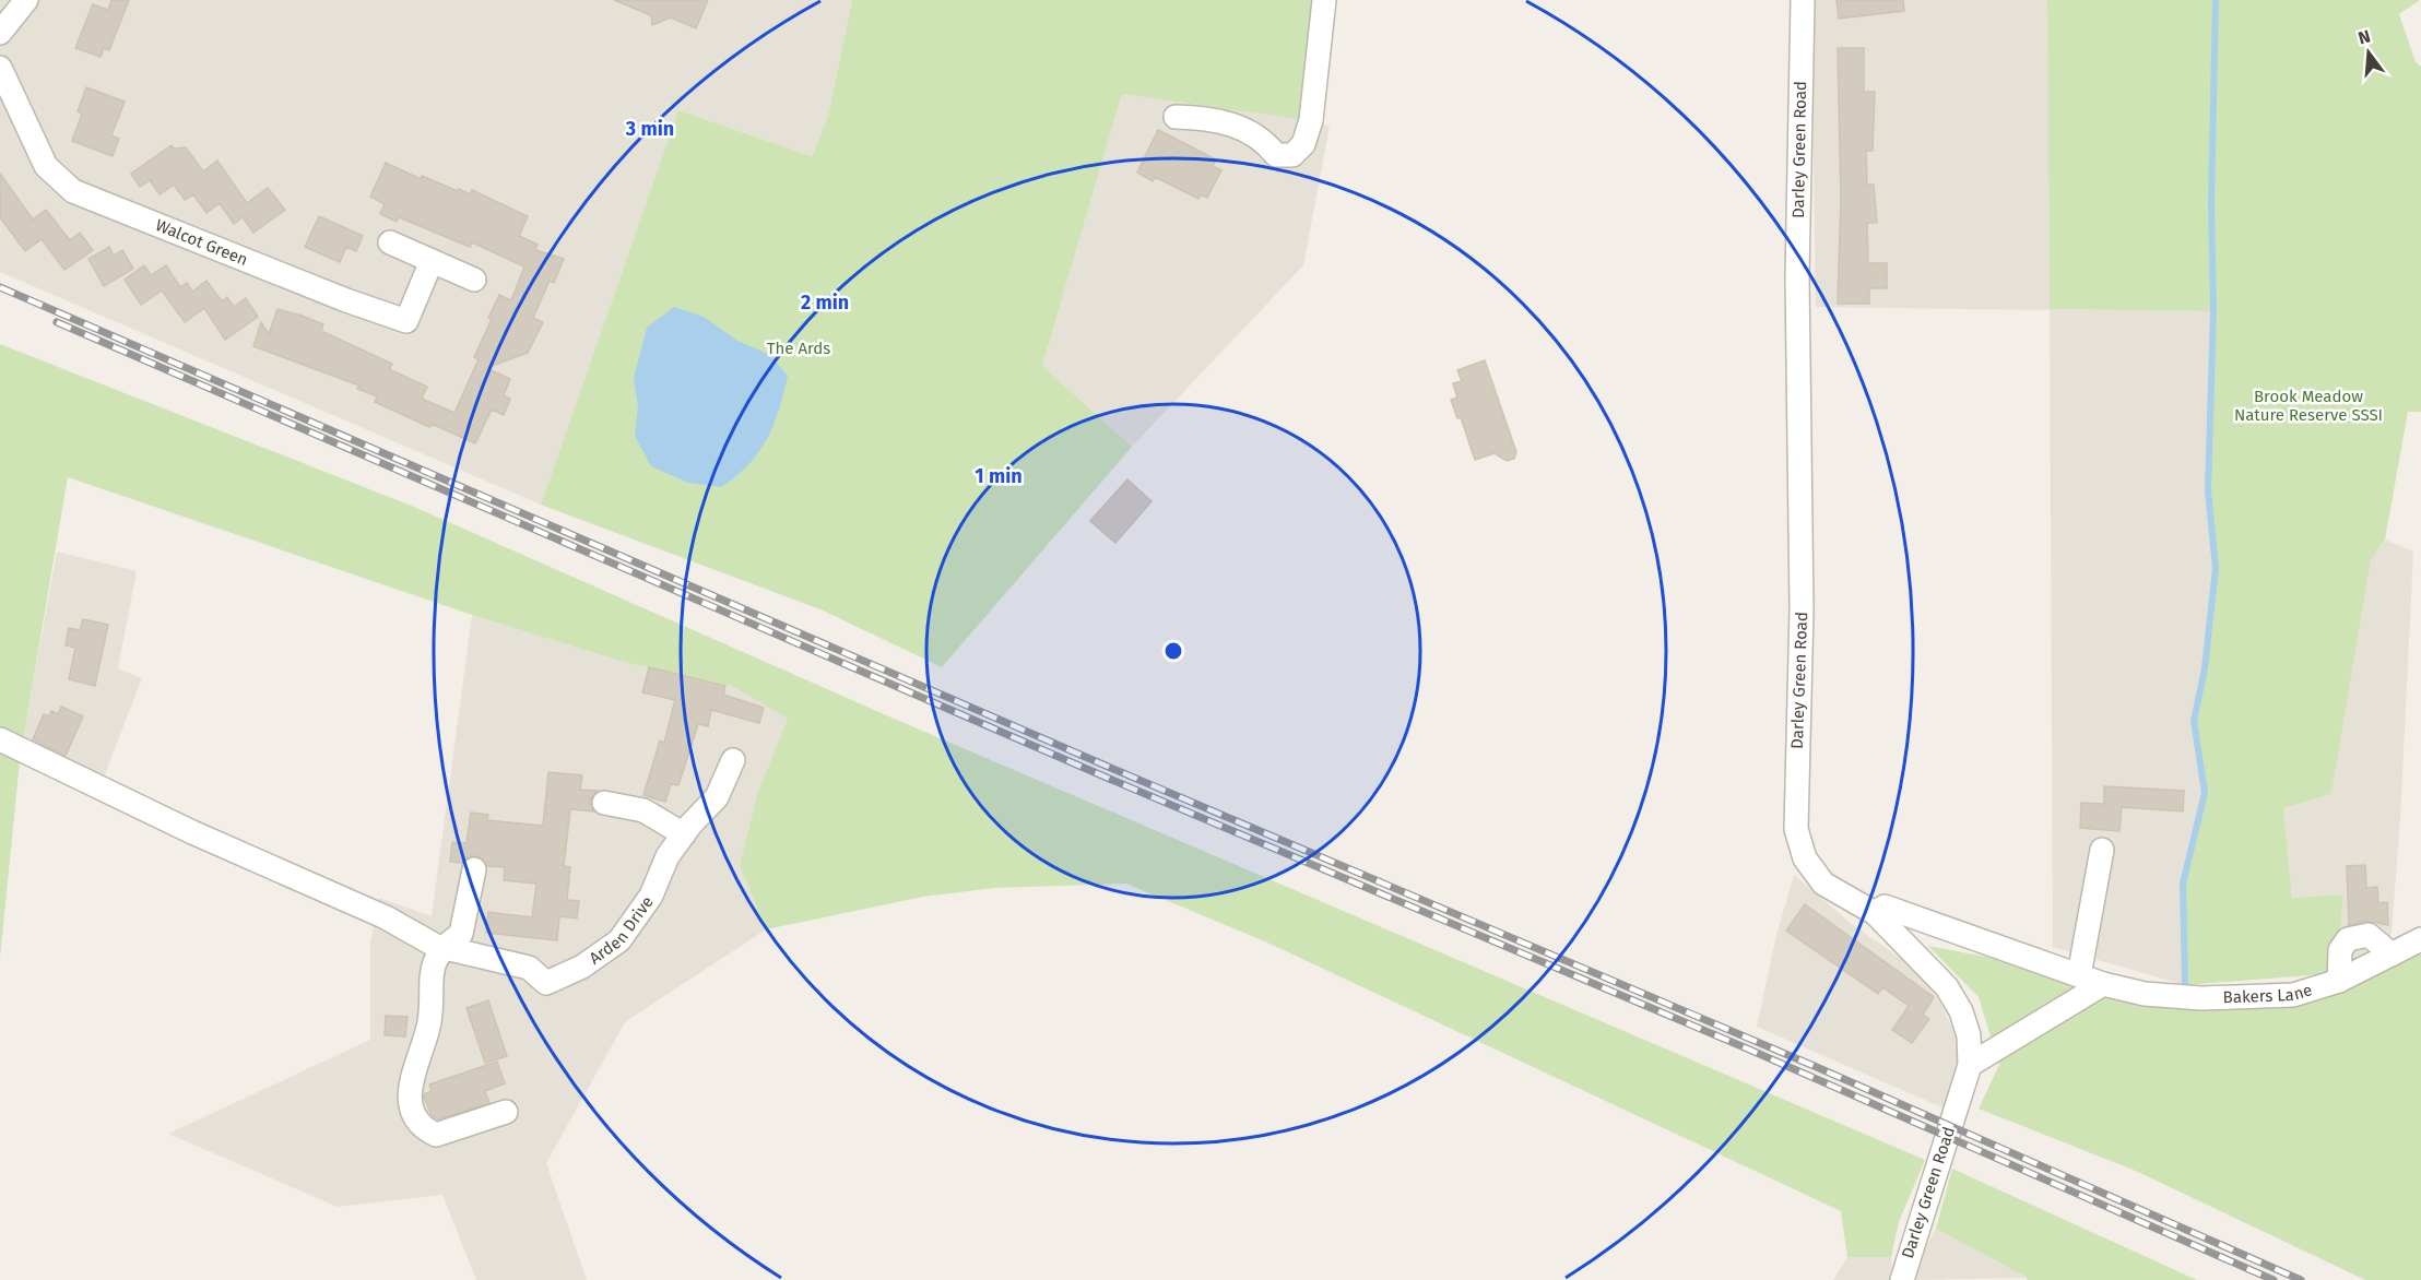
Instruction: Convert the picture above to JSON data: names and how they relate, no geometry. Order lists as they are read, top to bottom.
{
  "streets": {
    "street": [
      "Darley Green Road",
      "Walcot Green",
      "Arden Drive",
      "Bakers Lane"
    ]
  },
  "crossings": [
    ["Darley Green Road", "Bakers Lane"]
  ],
  "parks": ["The Ards", "Brook Meadow Nature Reserve SSSI"],
  "north": "top",
  "rings": ["3 min", "2 min", "1 min"]
}
